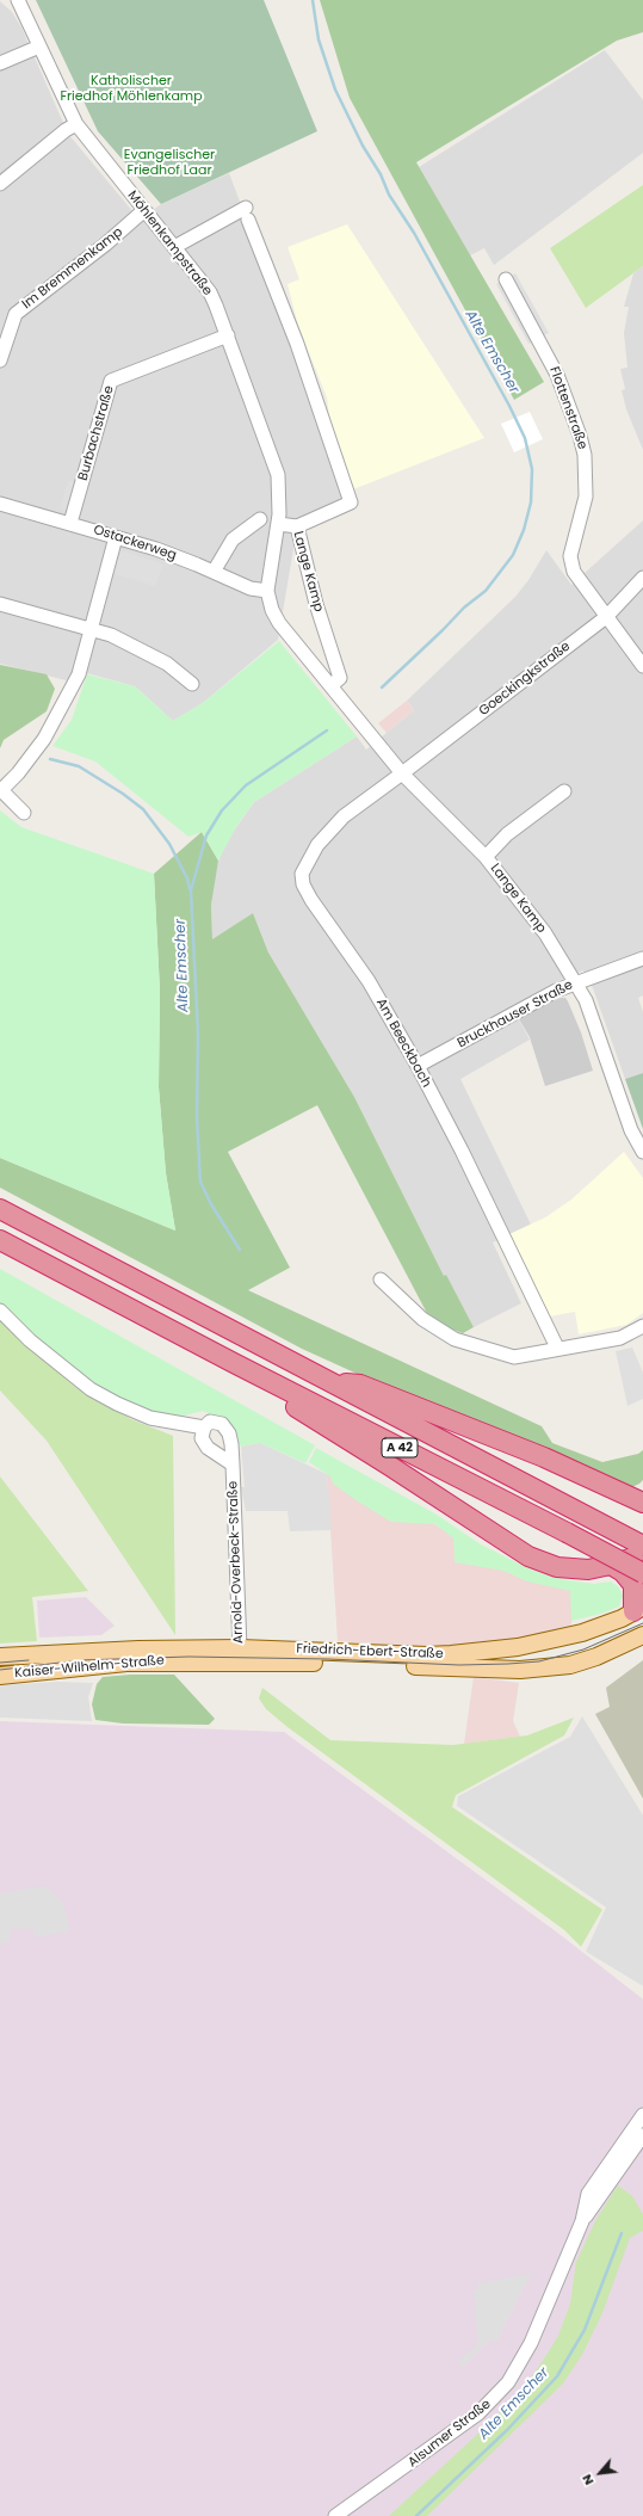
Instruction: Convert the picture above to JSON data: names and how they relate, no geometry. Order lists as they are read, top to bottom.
{
  "streets": {
    "highway": ["A 42"],
    "main road": ["Friedrich-Ebert-Straße", "Kaiser-Wilhelm-Straße"],
    "street": [
      "Möhlenkampstraße",
      "Im Bremmenkamp",
      "Flottenstraße",
      "Burbachstraße",
      "Ostackerweg",
      "Lange Kamp",
      "Goeckingkstraße",
      "Bruckhauser Straße",
      "Am Beeckbach",
      "Arnold-Overbeck-Straße",
      "Alsumer Straße"
    ]
  },
  "crossings": [
    ["Möhlenkampstraße", "Im Bremmenkamp"],
    ["Möhlenkampstraße", "Burbachstraße"],
    ["Möhlenkampstraße", "Ostackerweg"],
    ["Möhlenkampstraße", "Lange Kamp"],
    ["Flottenstraße", "Goeckingkstraße"],
    ["Burbachstraße", "Ostackerweg"],
    ["Ostackerweg", "Lange Kamp"],
    ["Lange Kamp", "Goeckingkstraße"],
    ["Lange Kamp", "Bruckhauser Straße"],
    ["Lange Kamp", "Am Beeckbach"],
    ["Goeckingkstraße", "Am Beeckbach"],
    ["Bruckhauser Straße", "Am Beeckbach"],
    ["Arnold-Overbeck-Straße", "Friedrich-Ebert-Straße"],
    ["Friedrich-Ebert-Straße", "Kaiser-Wilhelm-Straße"]
  ],
  "water": ["Alte Emscher"],
  "parks": ["Katholischer Friedhof Möhlenkamp", "Evangelischer Friedhof Laar"],
  "north": "bottom left"
}
